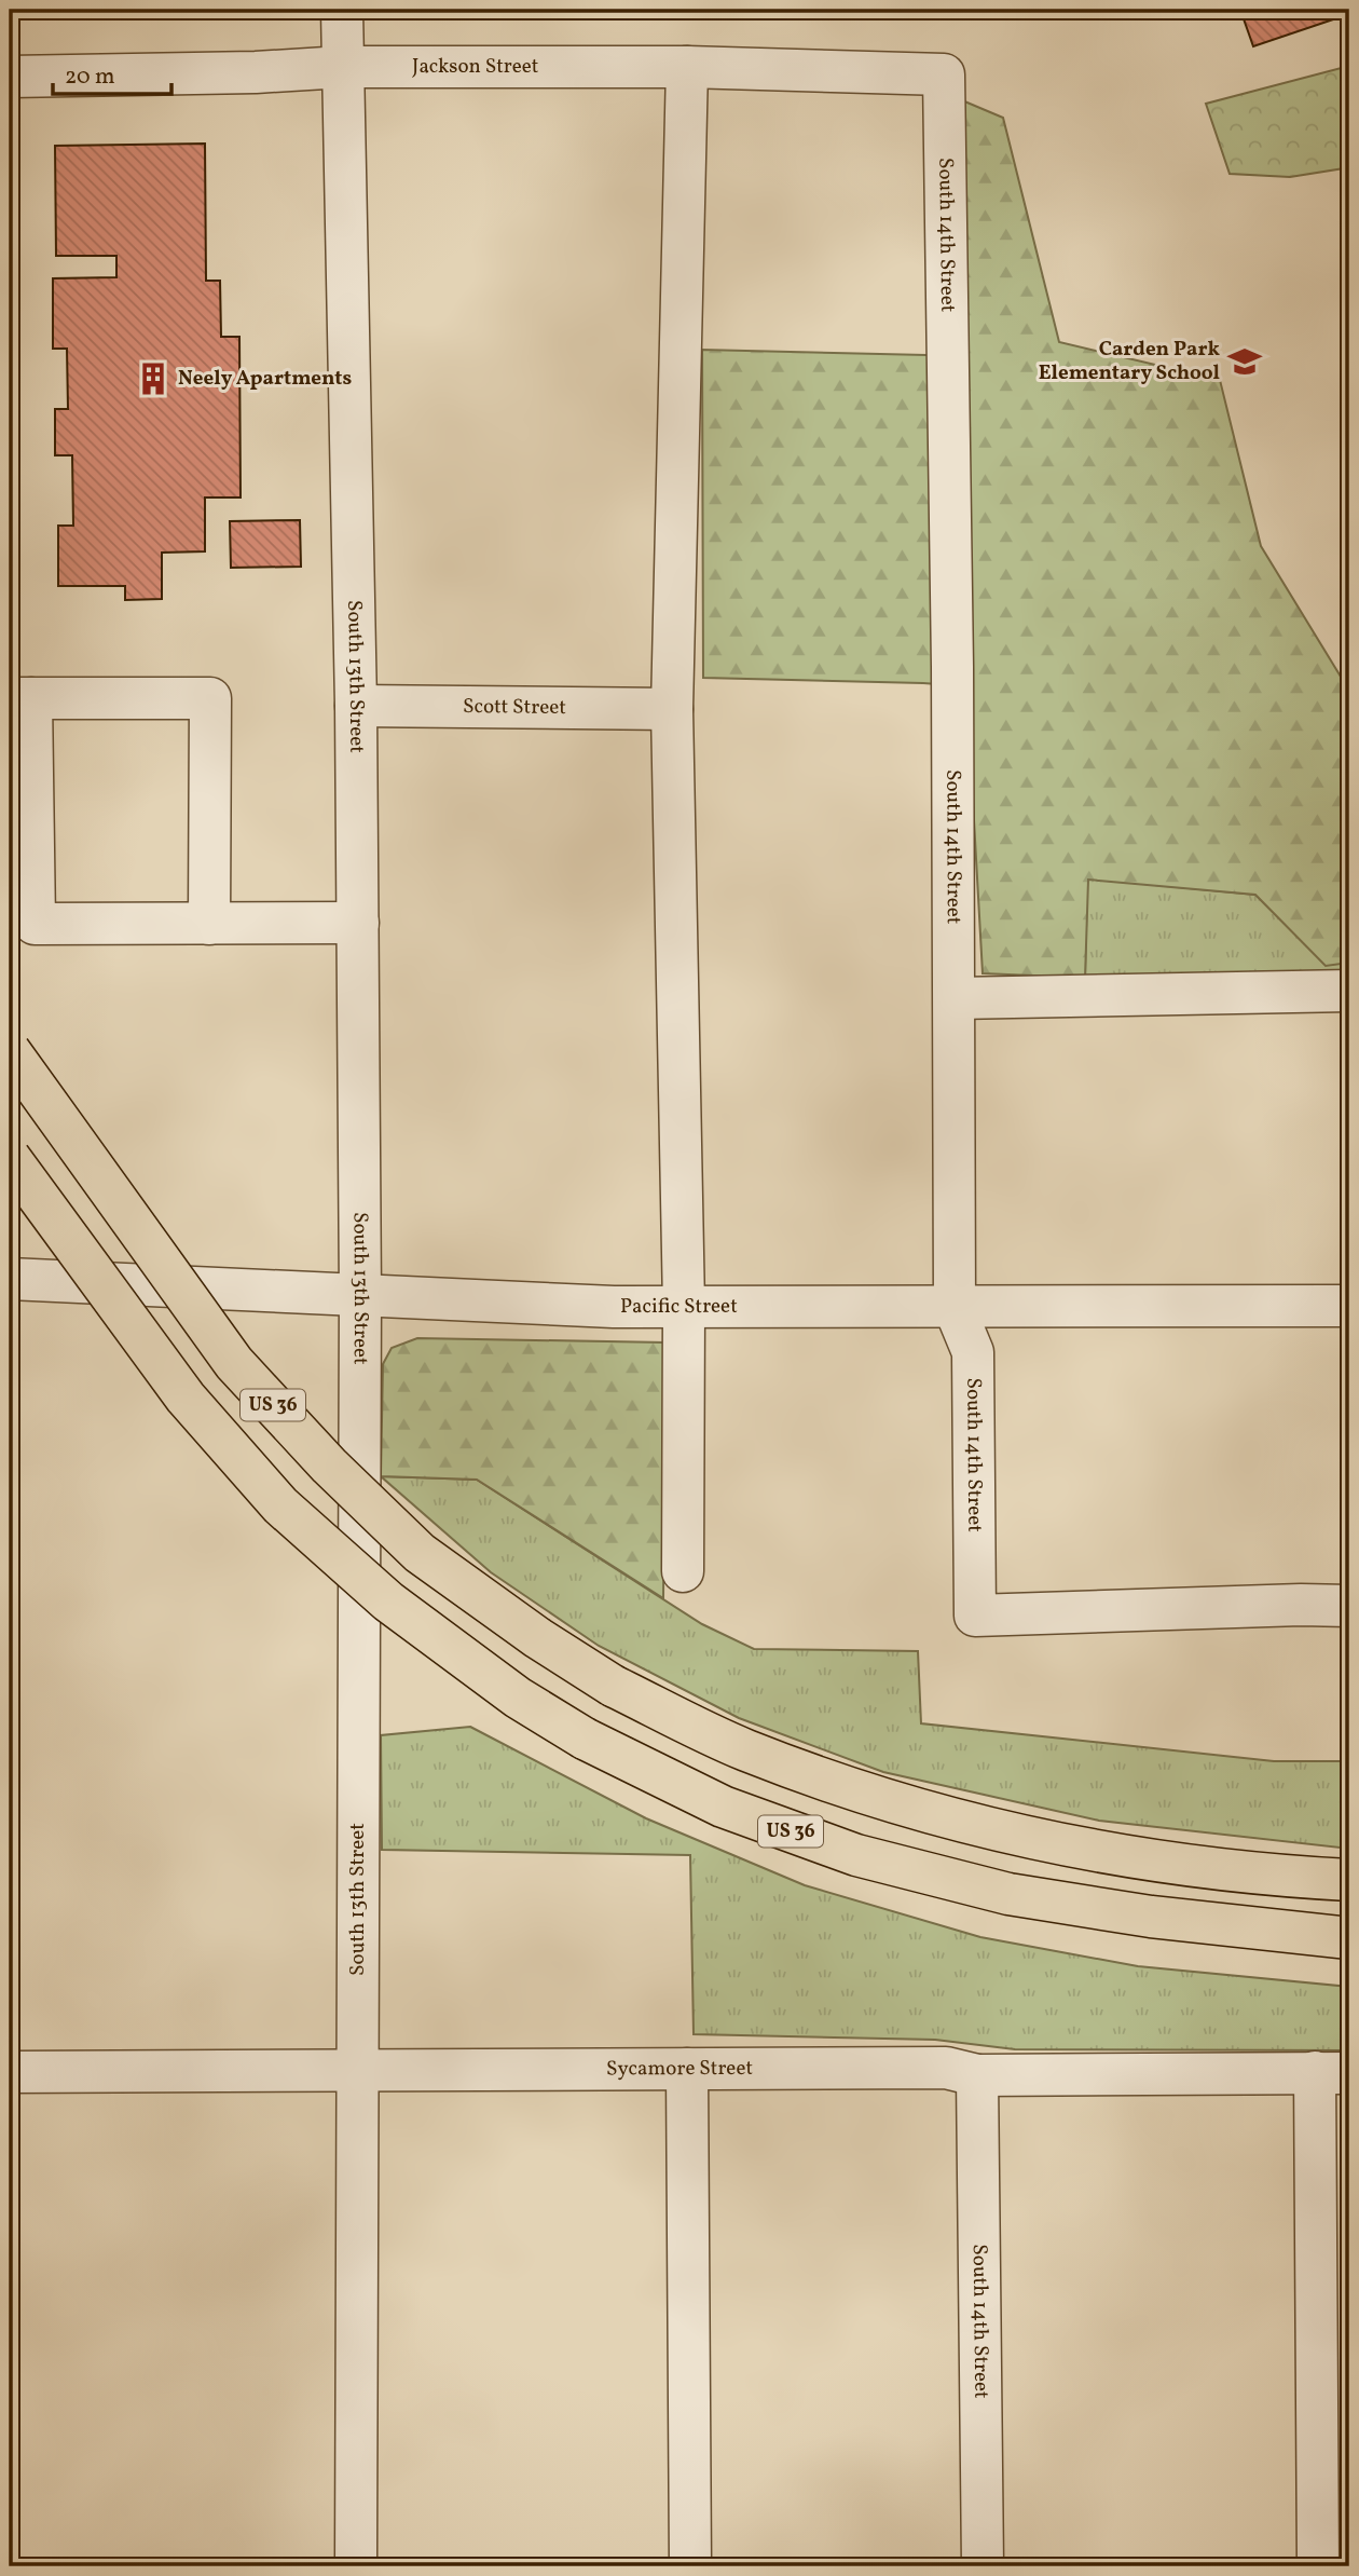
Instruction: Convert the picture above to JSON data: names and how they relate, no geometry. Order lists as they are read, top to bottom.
{
  "streets": {
    "highway": ["US 36"],
    "street": [
      "Jackson Street",
      "South 14th Street",
      "South 13th Street",
      "Scott Street",
      "Pacific Street",
      "Sycamore Street"
    ]
  },
  "crossings": [
    ["Jackson Street", "South 14th Street"],
    ["Jackson Street", "South 13th Street"],
    ["South 14th Street", "Pacific Street"],
    ["South 14th Street", "Sycamore Street"],
    ["South 13th Street", "Scott Street"],
    ["South 13th Street", "Pacific Street"],
    ["South 13th Street", "Sycamore Street"]
  ],
  "places": {
    "school or university": ["Carden Park Elementary School"],
    "building": ["Neely Apartments"]
  },
  "scale_bar": "20 m"
}
